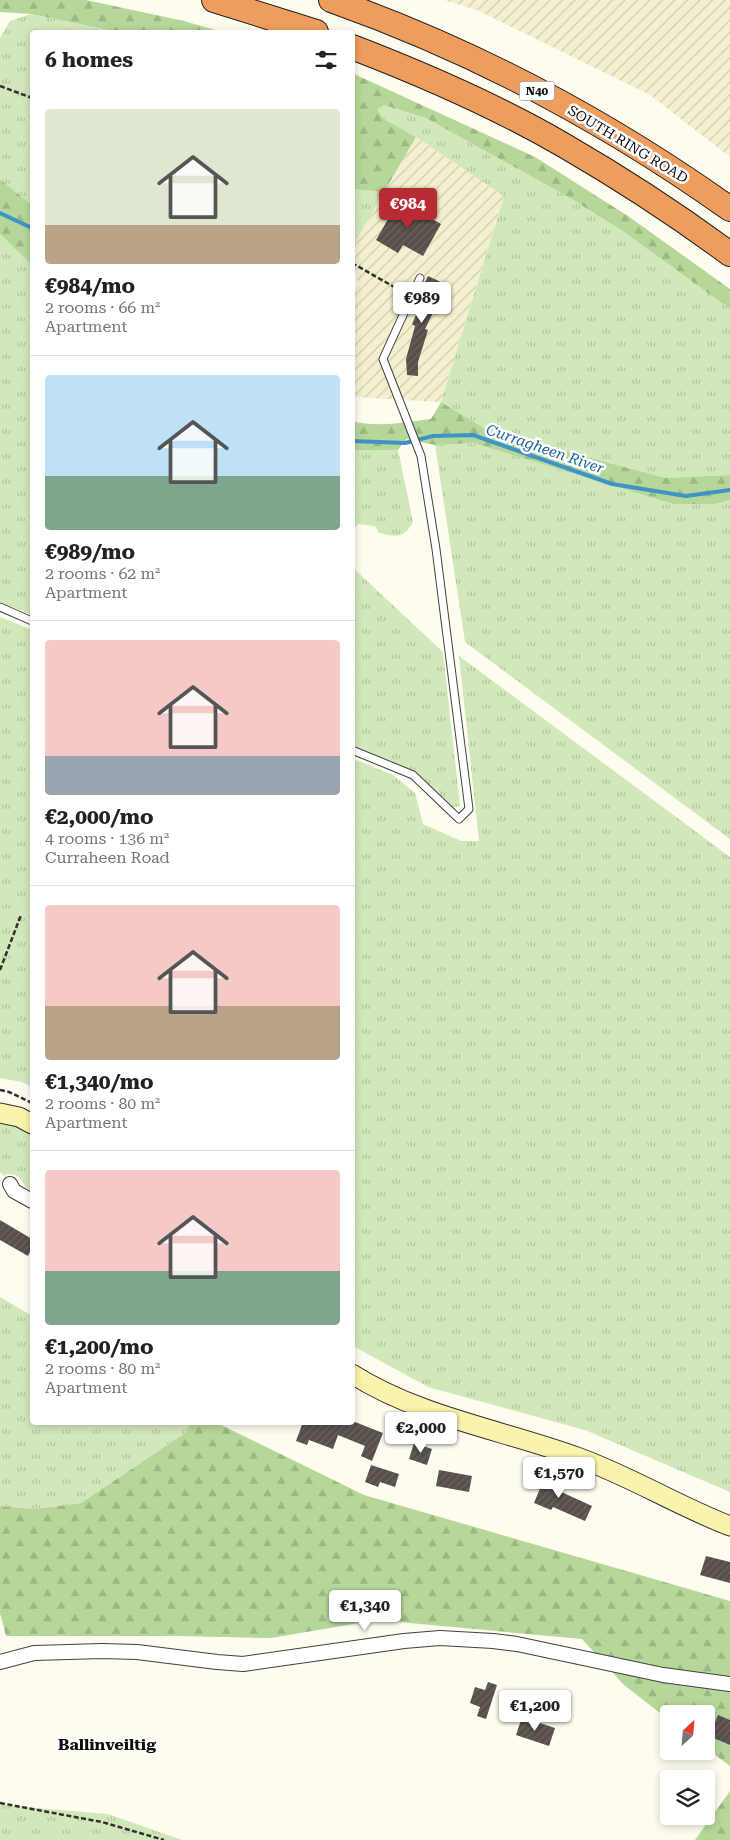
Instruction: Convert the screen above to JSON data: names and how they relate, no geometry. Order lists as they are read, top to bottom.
{
  "streets": {
    "highway": ["N40", "SOUTH RING ROAD"]
  },
  "districts": ["Ballinveiltig"],
  "water": ["Curragheen River"],
  "north": "top right",
  "page": {
    "heading": "6 homes",
    "list": [
      {
        "name": "€984/mo",
        "note": "2 rooms · 66 m² · Apartment"
      },
      {
        "name": "€989/mo",
        "note": "2 rooms · 62 m² · Apartment"
      },
      {
        "name": "€2,000/mo",
        "note": "4 rooms · 136 m² · Curraheen Road"
      },
      {
        "name": "€1,340/mo",
        "note": "2 rooms · 80 m² · Apartment"
      },
      {
        "name": "€1,200/mo",
        "note": "2 rooms · 80 m² · Apartment"
      }
    ],
    "price": [
      "€984",
      "€989",
      "€2,000",
      "€1,570",
      "€1,340",
      "€1,200"
    ]
  }
}
